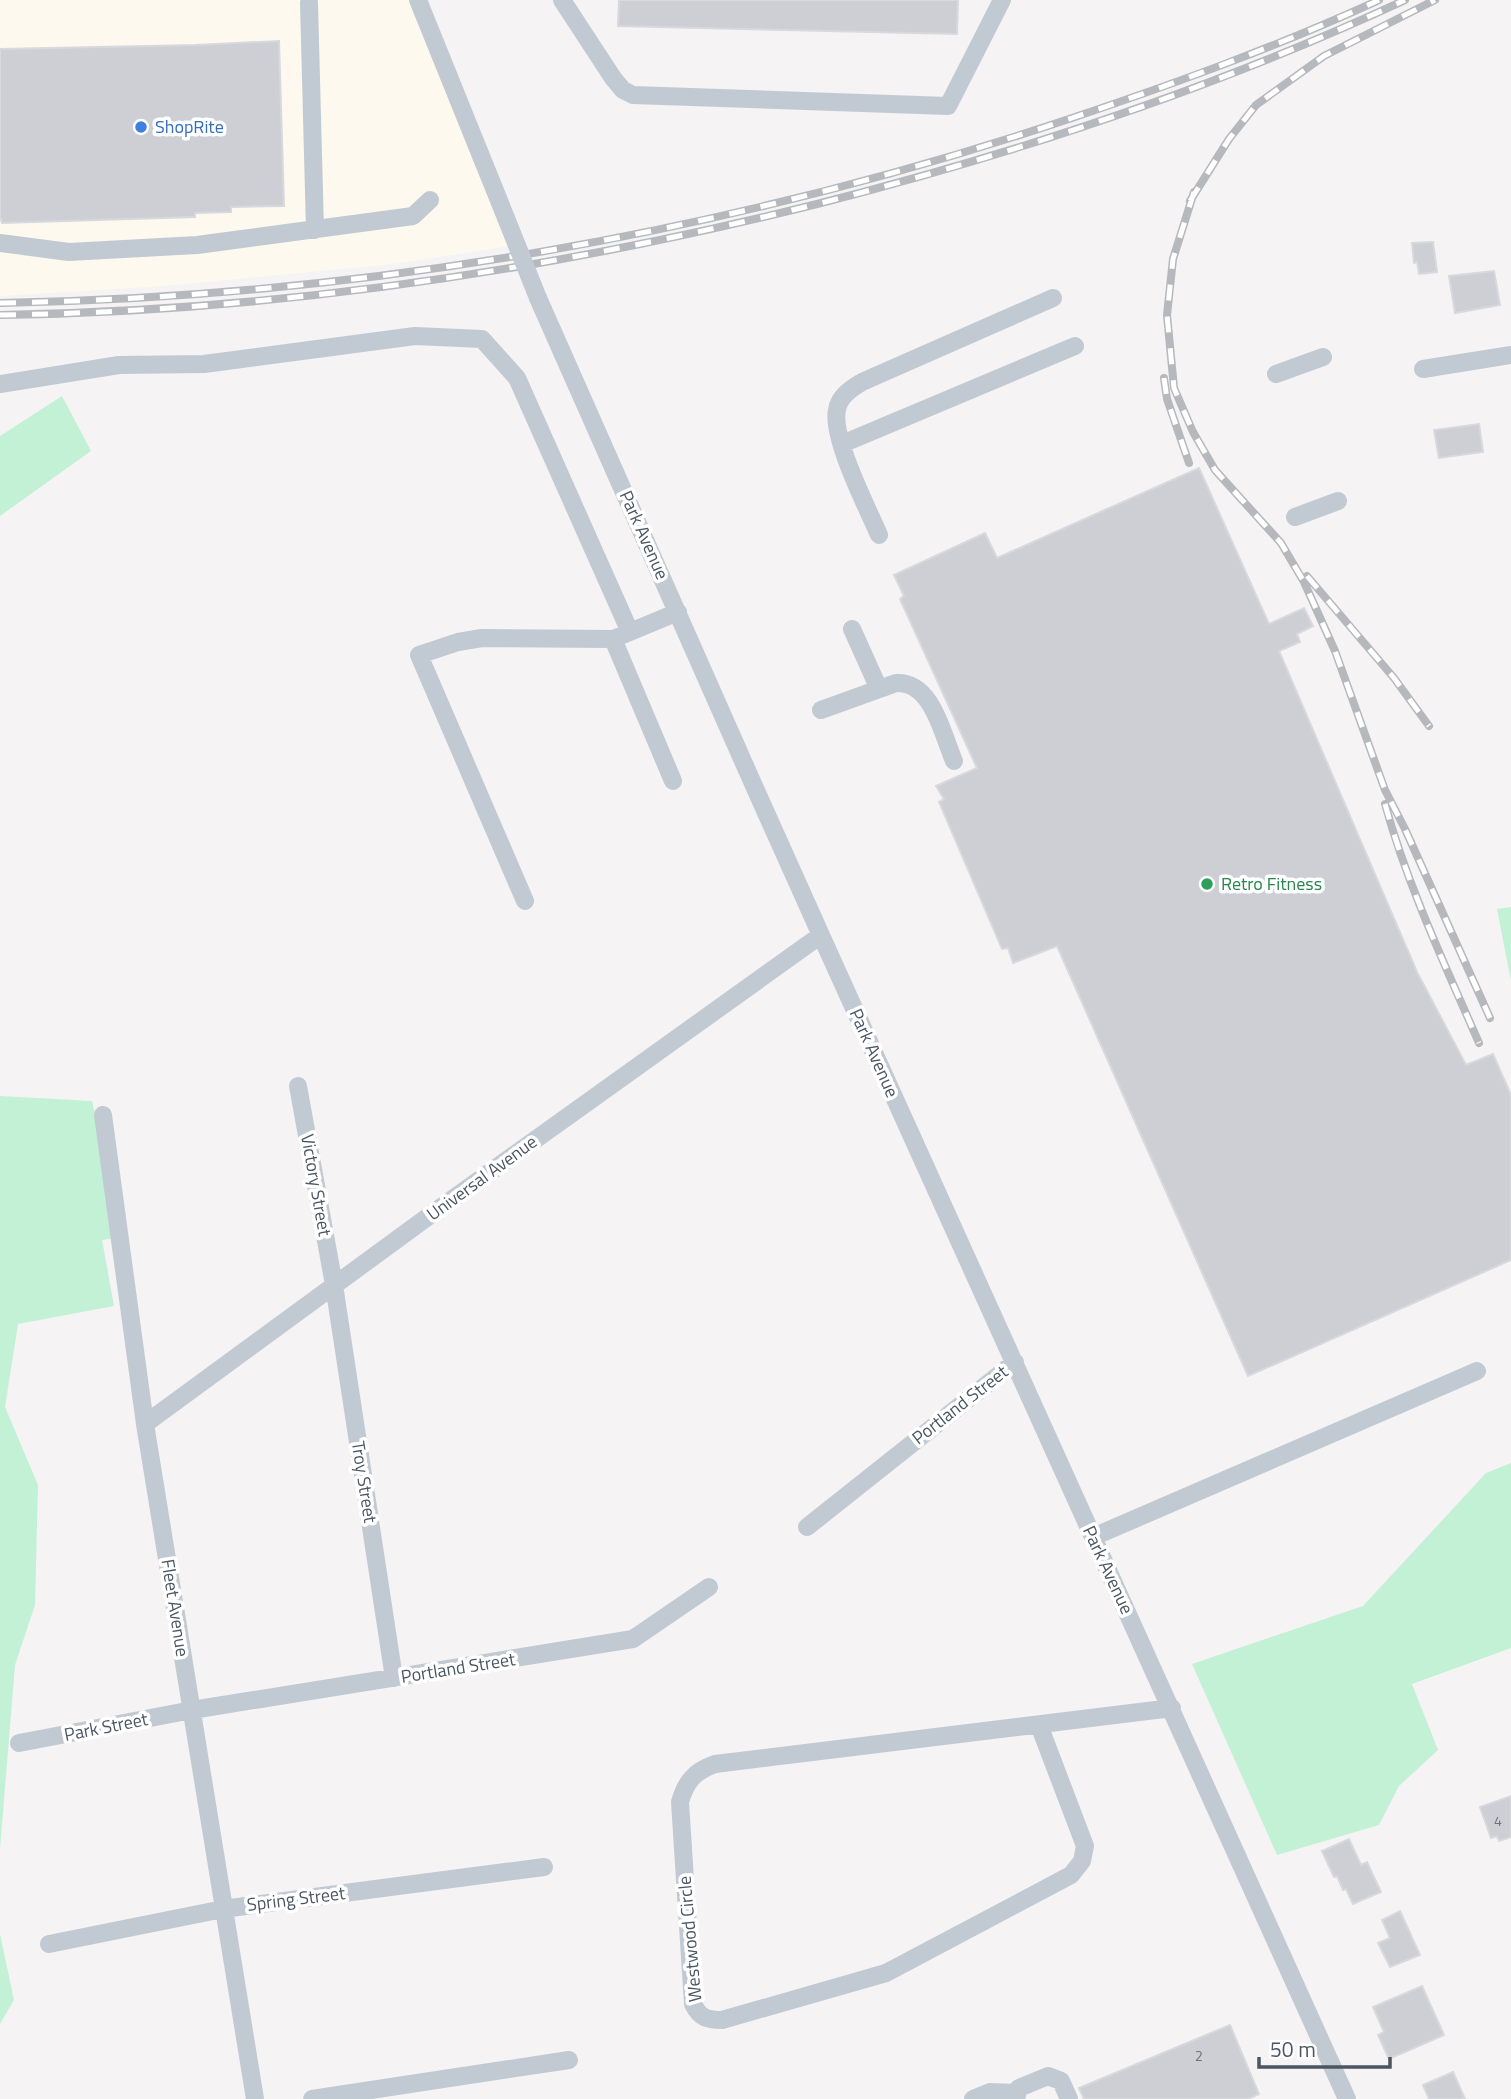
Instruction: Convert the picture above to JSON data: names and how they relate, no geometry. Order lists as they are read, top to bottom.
{
  "streets": {
    "street": [
      "Park Avenue",
      "Universal Avenue",
      "Victory Street",
      "Portland Street",
      "Troy Street",
      "Fleet Avenue",
      "Park Street",
      "Spring Street",
      "Westwood Circle"
    ]
  },
  "crossings": [
    ["Park Avenue", "Universal Avenue"],
    ["Park Avenue", "Portland Street"],
    ["Park Avenue", "Westwood Circle"],
    ["Universal Avenue", "Victory Street"],
    ["Universal Avenue", "Troy Street"],
    ["Universal Avenue", "Fleet Avenue"],
    ["Victory Street", "Troy Street"],
    ["Portland Street", "Troy Street"],
    ["Portland Street", "Fleet Avenue"],
    ["Portland Street", "Park Street"],
    ["Fleet Avenue", "Park Street"],
    ["Fleet Avenue", "Spring Street"]
  ],
  "places": ["ShopRite", "Retro Fitness"],
  "house_numbers": ["4", "2"],
  "scale_bar": "50 m"
}
